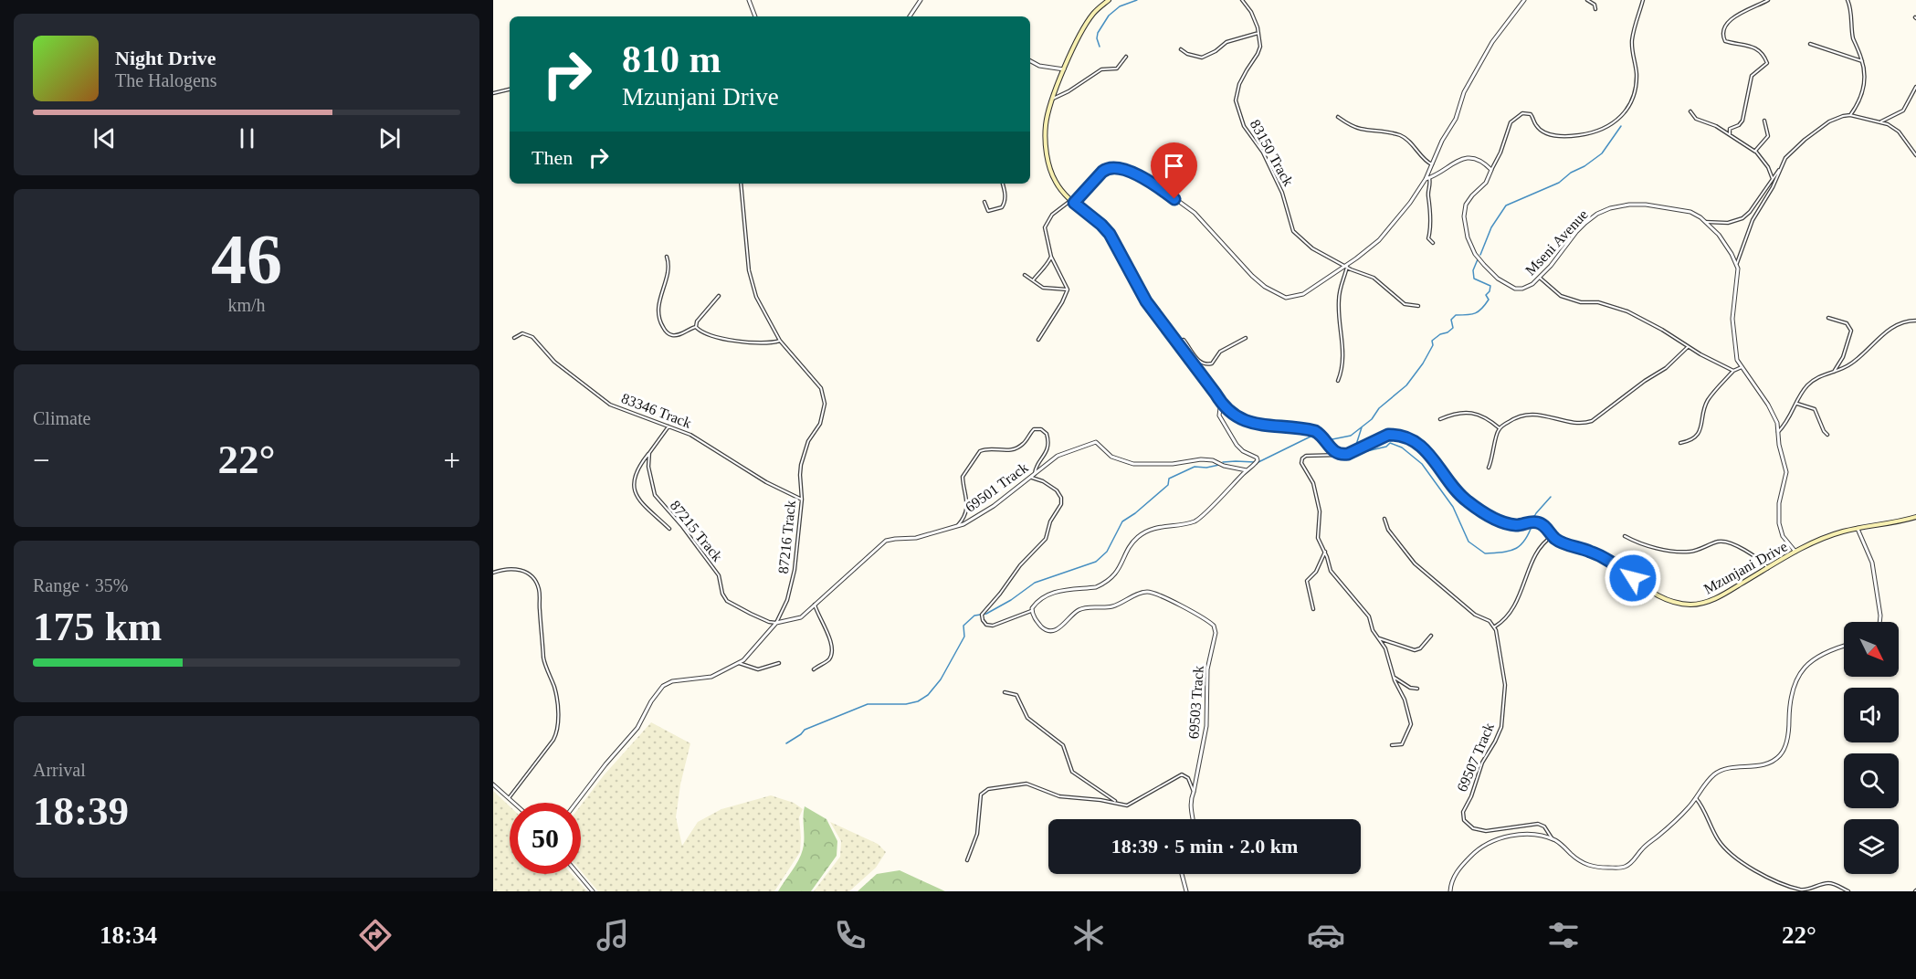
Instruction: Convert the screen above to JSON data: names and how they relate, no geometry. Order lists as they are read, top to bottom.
{
  "streets": {
    "main road": ["Mzunjani Drive"],
    "street": [
      "83150 Track",
      "Mseni Avenue",
      "83346 Track",
      "69501 Track",
      "87215 Track",
      "87216 Track",
      "69503 Track",
      "69507 Track"
    ]
  },
  "crossings": [
    ["83346 Track", "87216 Track"],
    ["69501 Track", "87215 Track"],
    ["69501 Track", "87216 Track"],
    ["87215 Track", "87216 Track"]
  ],
  "north": "bottom right",
  "page": {
    "turn": ["810 m", "Mzunjani Drive"],
    "song": ["Night Drive", "The Halogens"],
    "then": "Then",
    "tile": [
      ["46", "km/h"],
      "Climate",
      ["Range · 35%", "175 km"],
      ["Arrival", "18:39"]
    ],
    "heat": ["−", "22°", "+"],
    "limit": "50",
    "trip": "18:39 · 5 min · 2.0 km",
    "tabs": ["18:34", "22°"]
  }
}
